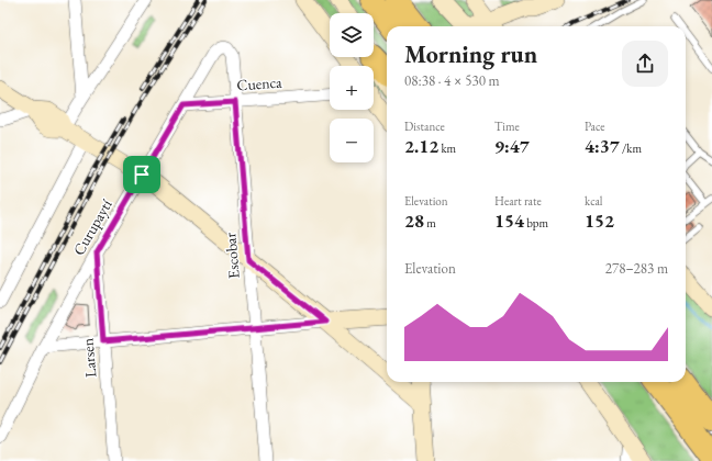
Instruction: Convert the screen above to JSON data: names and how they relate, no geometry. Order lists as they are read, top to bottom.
{
  "streets": {
    "street": [
      "Cuenca",
      "Curupaytí",
      "Escobar",
      "Larsen"
    ]
  },
  "crossings": [
    ["Cuenca", "Curupaytí"],
    ["Cuenca", "Escobar"],
    ["Curupaytí", "Escobar"],
    ["Curupaytí", "Larsen"]
  ],
  "page": {
    "map_buttons": ["+", "−"],
    "heading": ["Morning run", "08:38 · 4 × 530 m"],
    "stats": [
      ["Distance", "2.12 km"],
      ["Time", "9:47"],
      ["Pace", "4:37 /km"],
      ["Elevation", "28 m"],
      ["Heart rate", "154 bpm"],
      ["kcal", "152"]
    ],
    "chart": ["Elevation", "278–283 m"]
  }
}
